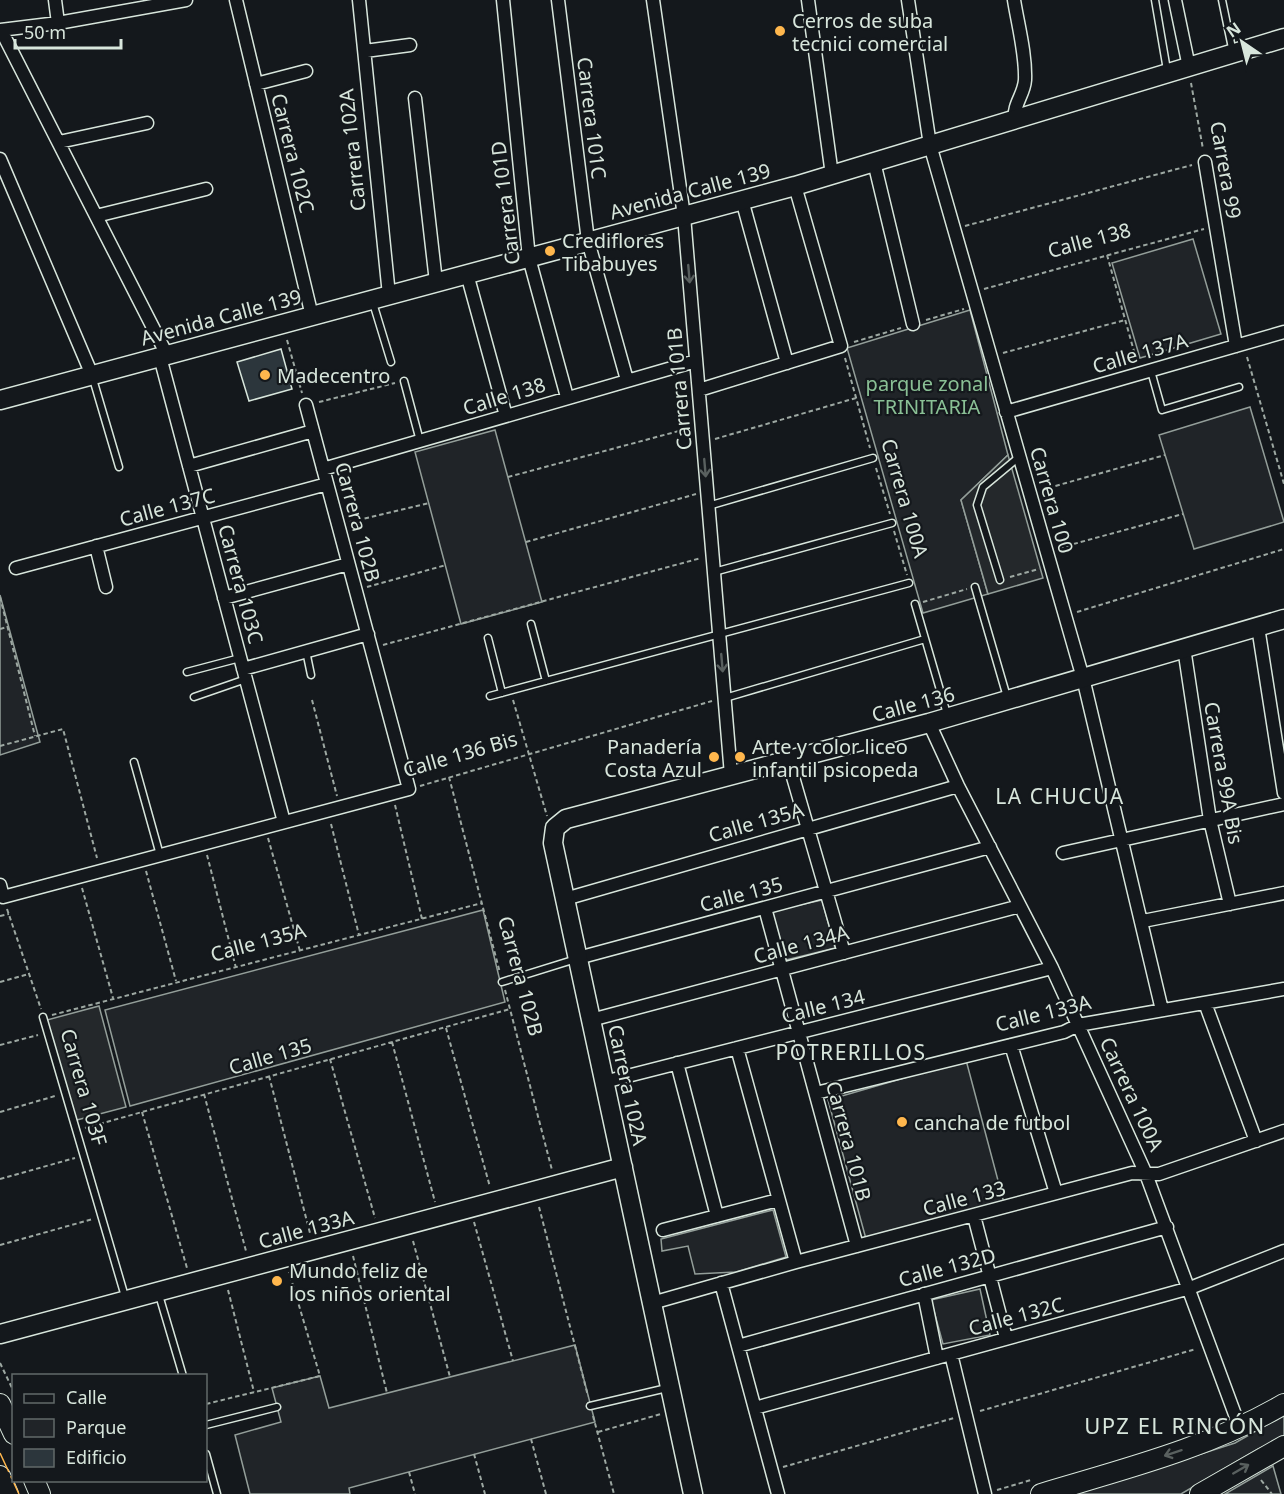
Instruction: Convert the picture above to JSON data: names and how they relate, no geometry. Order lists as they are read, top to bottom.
{
  "streets": {
    "street": [
      "Carrera 101C",
      "Carrera 102A",
      "Carrera 102C",
      "Carrera 99",
      "Avenida Calle 139",
      "Carrera 101D",
      "Calle 138",
      "Calle 137A",
      "Carrera 101B",
      "Carrera 100A",
      "Carrera 100",
      "Calle 137C",
      "Carrera 102B",
      "Carrera 103C",
      "Calle 136",
      "Calle 136 Bis",
      "Carrera 99A Bis",
      "Calle 135A",
      "Calle 135",
      "Calle 134A",
      "Calle 134",
      "Calle 133A",
      "Calle 133",
      "Calle 132D",
      "Calle 132C"
    ],
    "lane": ["Carrera 103F"]
  },
  "crossings": [
    ["Carrera 101C", "Avenida Calle 139"],
    ["Carrera 101C", "Calle 138"],
    ["Carrera 102A", "Avenida Calle 139"],
    ["Carrera 102A", "Calle 136"],
    ["Carrera 102A", "Calle 135A"],
    ["Carrera 102A", "Calle 135"],
    ["Carrera 102A", "Calle 134A"],
    ["Carrera 102A", "Calle 134"],
    ["Carrera 102A", "Calle 133A"],
    ["Carrera 102A", "Calle 133"],
    ["Carrera 102C", "Avenida Calle 139"],
    ["Carrera 99", "Avenida Calle 139"],
    ["Carrera 99", "Calle 138"],
    ["Carrera 99", "Calle 137A"],
    ["Avenida Calle 139", "Carrera 101D"],
    ["Avenida Calle 139", "Carrera 101B"],
    ["Avenida Calle 139", "Carrera 100"],
    ["Avenida Calle 139", "Carrera 103C"],
    ["Carrera 101D", "Calle 138"],
    ["Calle 138", "Carrera 101B"],
    ["Calle 138", "Carrera 100"],
    ["Calle 138", "Carrera 102B"],
    ["Calle 137A", "Carrera 100"],
    ["Carrera 101B", "Calle 136"],
    ["Carrera 101B", "Calle 136 Bis"],
    ["Carrera 101B", "Calle 135"],
    ["Carrera 101B", "Calle 134A"],
    ["Carrera 101B", "Calle 134"],
    ["Carrera 101B", "Calle 133A"],
    ["Carrera 101B", "Calle 133"],
    ["Carrera 100A", "Calle 136"],
    ["Carrera 100A", "Calle 135A"],
    ["Carrera 100A", "Calle 135"],
    ["Carrera 100A", "Calle 134A"],
    ["Carrera 100A", "Calle 134"],
    ["Carrera 100A", "Calle 133A"],
    ["Carrera 100A", "Calle 133"],
    ["Carrera 100A", "Calle 132D"],
    ["Carrera 100A", "Calle 132C"],
    ["Carrera 100", "Calle 136"],
    ["Carrera 100", "Calle 133A"],
    ["Calle 137C", "Carrera 102B"],
    ["Calle 137C", "Carrera 103C"],
    ["Carrera 102B", "Calle 136 Bis"],
    ["Carrera 102B", "Calle 135A"],
    ["Carrera 102B", "Calle 135"],
    ["Carrera 102B", "Calle 133A"],
    ["Carrera 103C", "Calle 136 Bis"],
    ["Calle 136", "Carrera 99A Bis"],
    ["Calle 136 Bis", "Carrera 103F"],
    ["Calle 135A", "Carrera 103F"],
    ["Calle 135", "Carrera 103F"],
    ["Calle 133A", "Carrera 103F"]
  ],
  "districts": ["LA CHUCUA", "POTRERILLOS", "UPZ EL RINCÓN"],
  "parks": ["parque zonal TRINITARIA"],
  "places": [
    "Cerros de suba tecnici comercial",
    "Crediflores Tibabuyes",
    "Madecentro",
    "Panadería Costa Azul",
    "Arte y color liceo infantil psicopeda",
    "cancha de futbol",
    "Mundo feliz de los niños oriental"
  ],
  "legend": ["Calle", "Parque", "Edificio"],
  "scale_bar": "50 m",
  "north": "top left"
}
